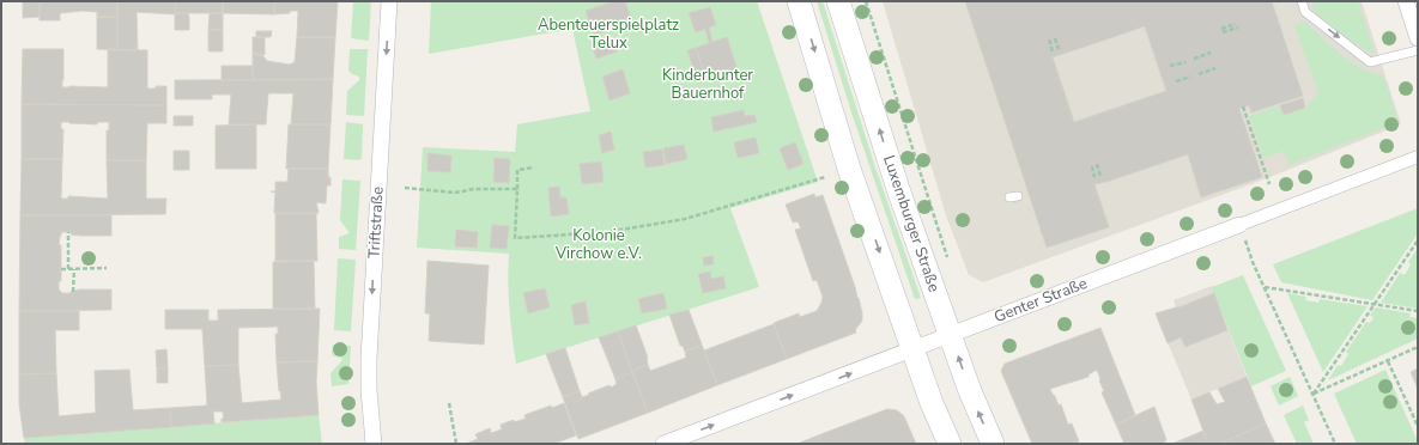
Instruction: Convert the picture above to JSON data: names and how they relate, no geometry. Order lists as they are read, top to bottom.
{
  "streets": {
    "main road": ["Luxemburger Straße"],
    "street": ["Triftstraße", "Genter Straße"]
  },
  "crossings": [
    ["Luxemburger Straße", "Genter Straße"]
  ],
  "one_way": ["Triftstraße"],
  "parks": ["Abenteuerspielplatz Telux", "Kinderbunter Bauernhof", "Kolonie Virchow e.V."]
}
